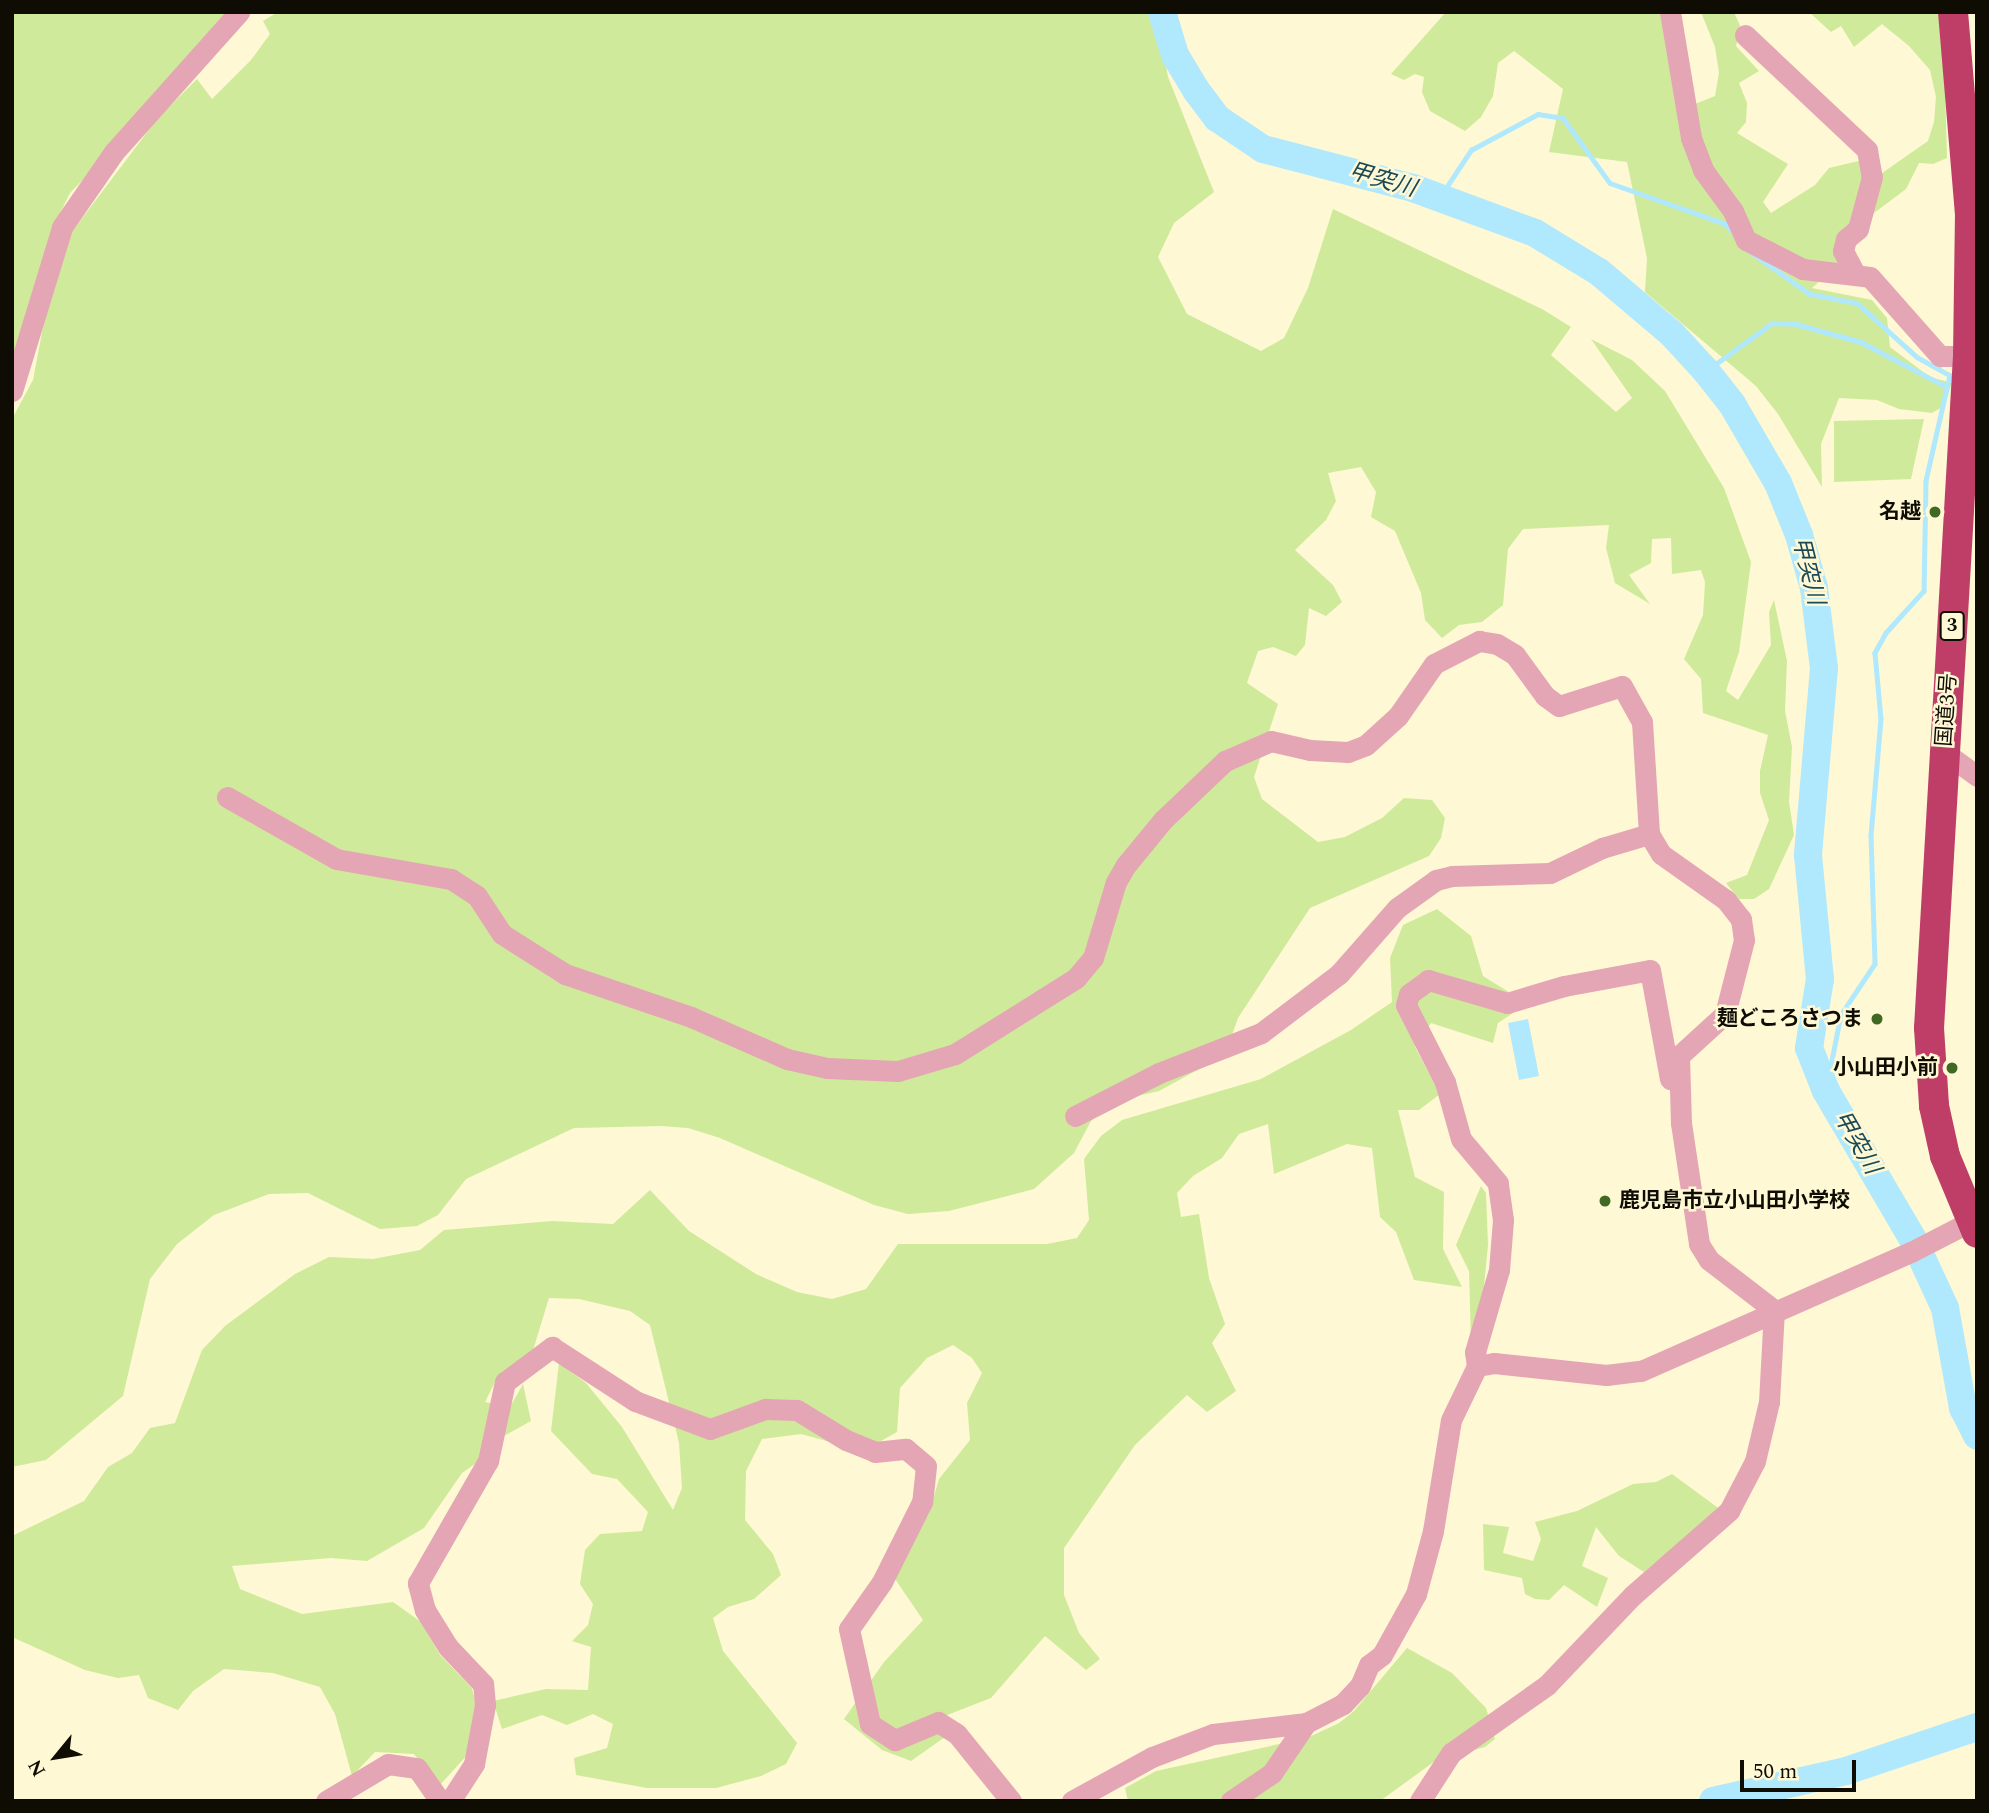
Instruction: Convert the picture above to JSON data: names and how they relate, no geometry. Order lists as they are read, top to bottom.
{
  "streets": {
    "highway": ["3", "国道3号"]
  },
  "water": ["甲突川"],
  "places": [
    "名越",
    "麺どころさつま",
    "小山田小前",
    "鹿児島市立小山田小学校"
  ],
  "scale_bar": "50 m",
  "north": "bottom left"
}
